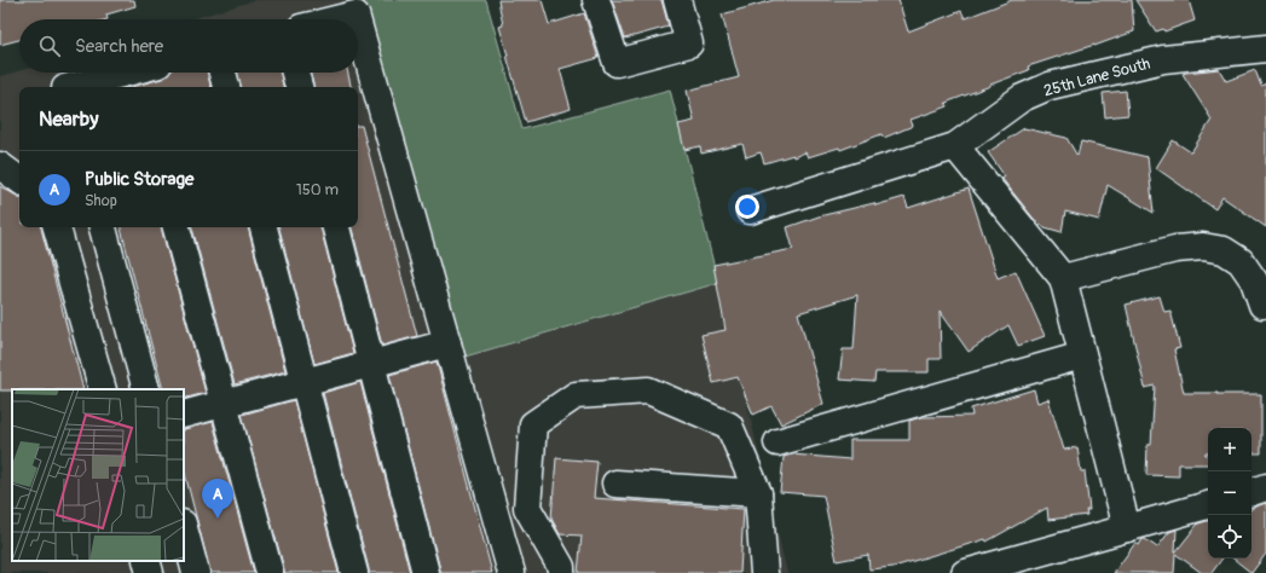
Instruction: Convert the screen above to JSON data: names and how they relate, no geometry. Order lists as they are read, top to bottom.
{
  "streets": {
    "street": ["25th Lane South"]
  },
  "page": {
    "search": "Search here",
    "heading": "Nearby",
    "list": [
      {
        "mark": "A",
        "name": "Public Storage",
        "note": "Shop",
        "value": "150 m"
      }
    ],
    "map_buttons": ["+", "−"],
    "pins": "A"
  }
}
